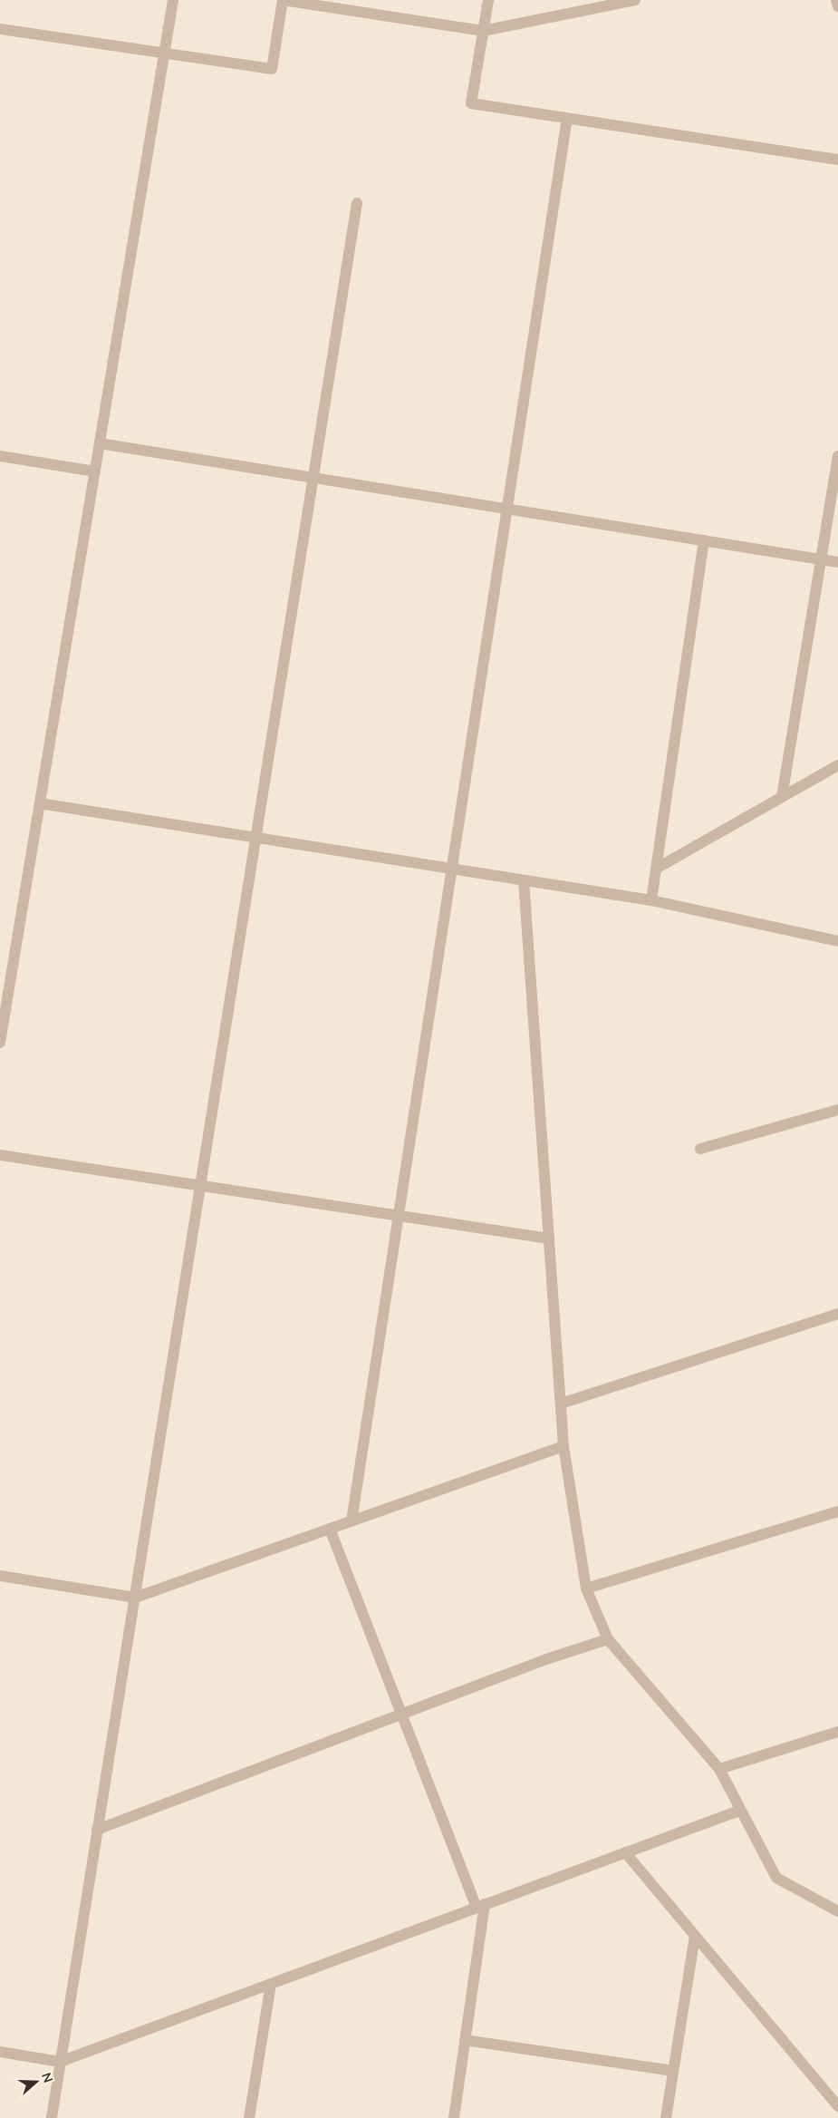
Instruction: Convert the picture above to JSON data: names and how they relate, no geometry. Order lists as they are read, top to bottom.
{
  "north": "right"
}
